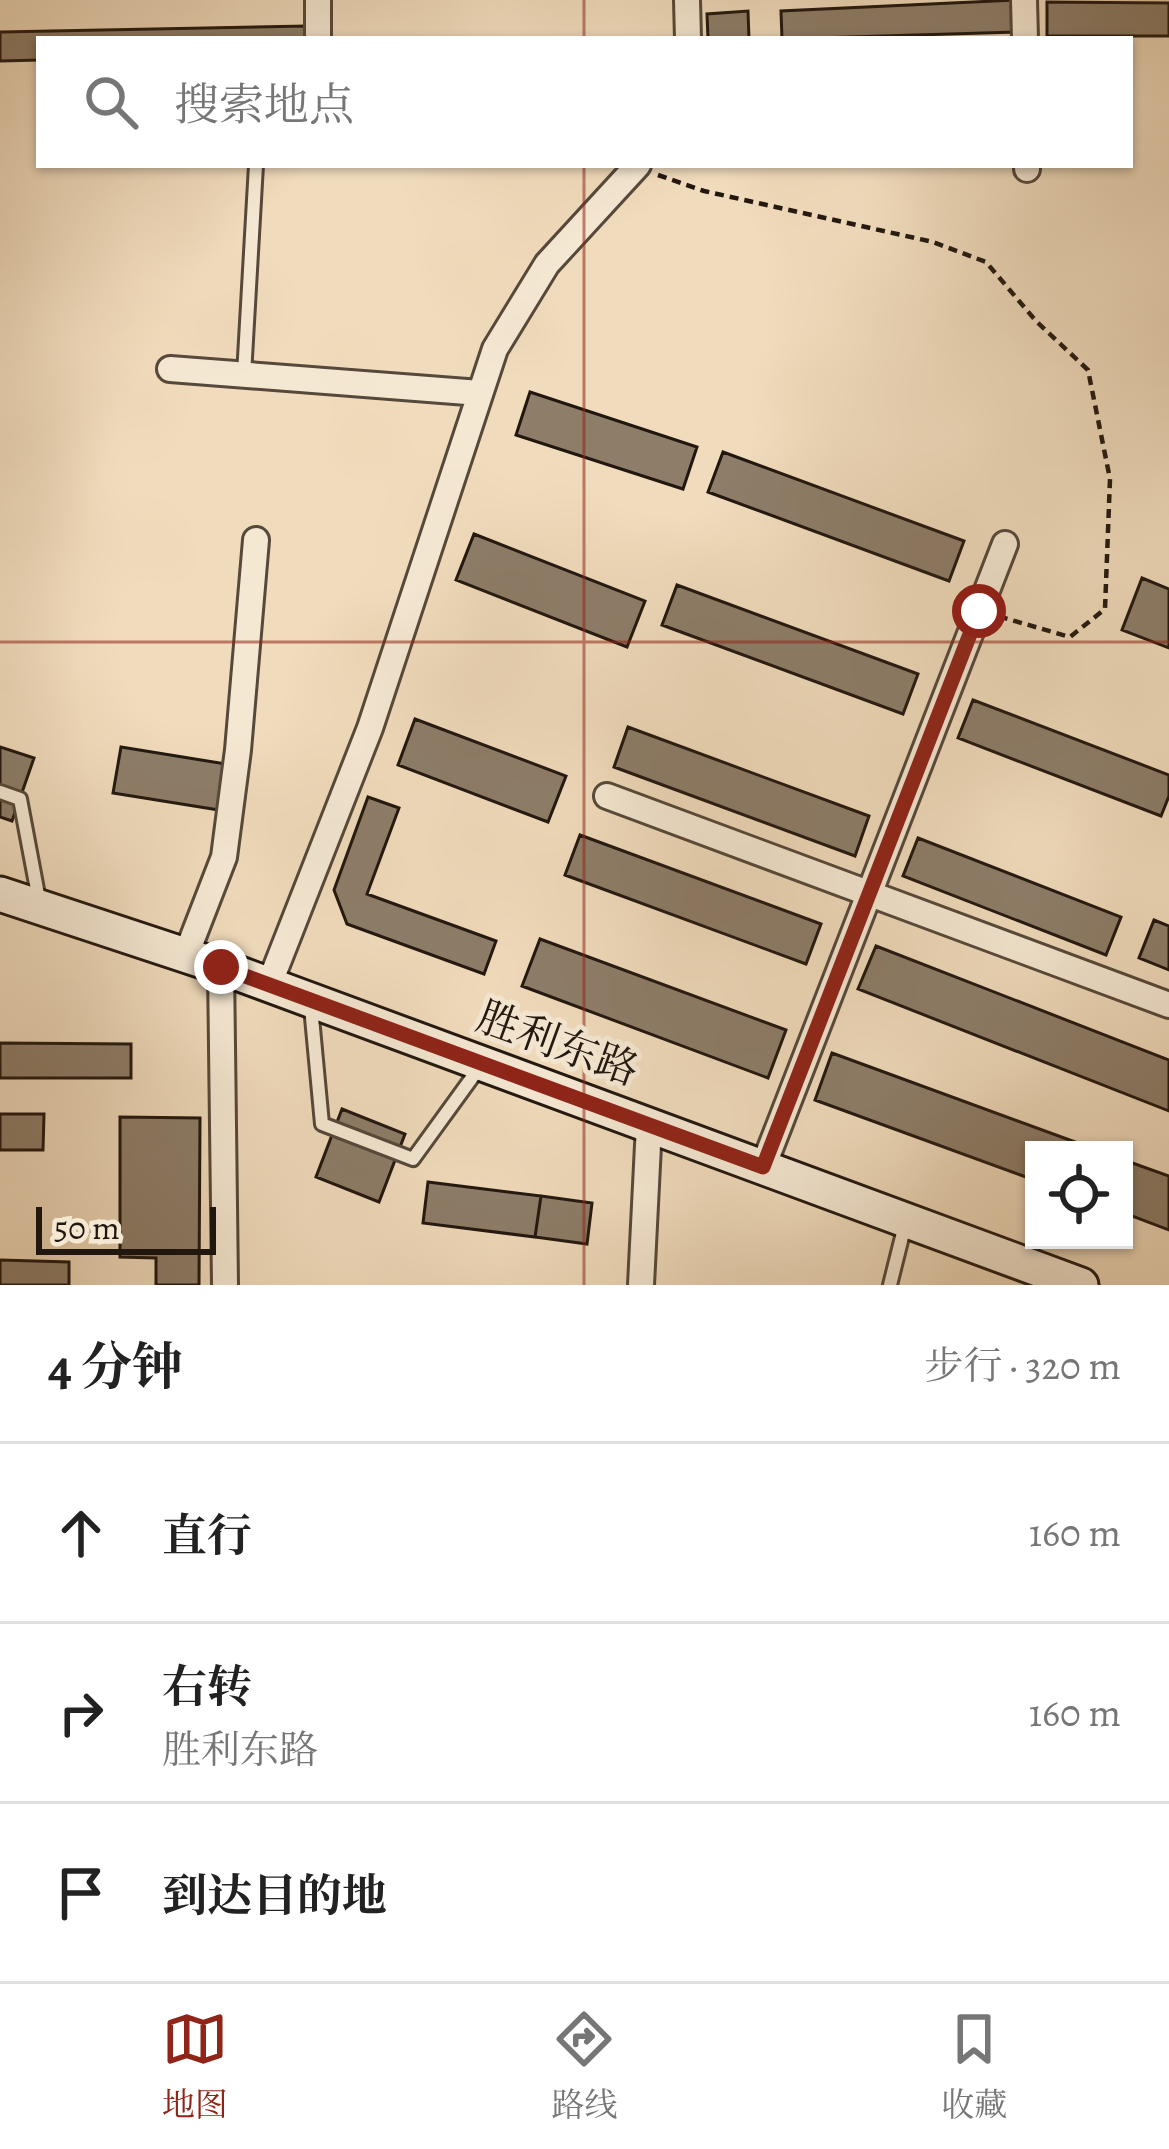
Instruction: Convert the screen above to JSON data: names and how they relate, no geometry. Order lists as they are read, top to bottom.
{
  "streets": {
    "main road": ["胜利东路"]
  },
  "scale_bar": "50 m",
  "page": {
    "search": "搜索地点",
    "scale": "50 m",
    "heading": ["4 分钟", "步行 · 320 m"],
    "list": [
      ["直行", "160 m"],
      ["右转", "胜利东路", "160 m"],
      "到达目的地"
    ],
    "nav": ["地图", "路线", "收藏"]
  }
}
